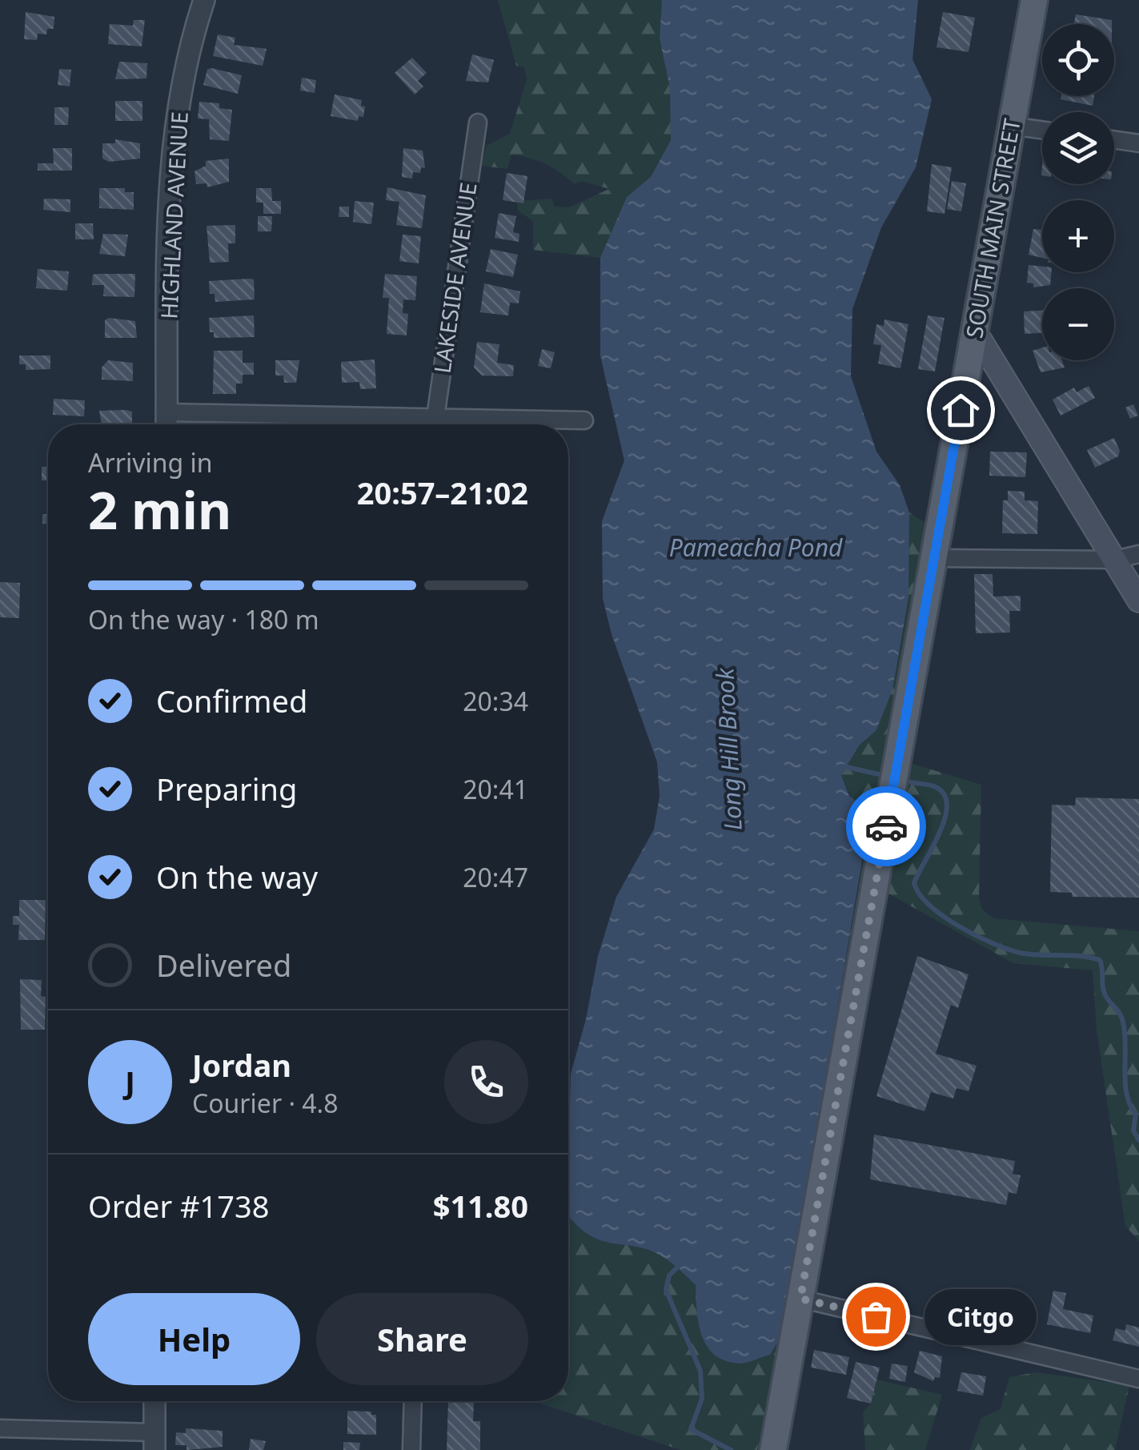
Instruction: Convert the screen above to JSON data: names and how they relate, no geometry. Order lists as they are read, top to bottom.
{
  "streets": {
    "main road": ["SOUTH MAIN STREET"],
    "street": ["HIGHLAND AVENUE", "LAKESIDE AVENUE"]
  },
  "water": ["Pameacha Pond", "Long Hill Brook"],
  "places": ["Citgo"],
  "page": {
    "map_buttons": ["+", "−"],
    "heading": ["2 min", "Arriving in", "20:57–21:02"],
    "panel": [
      "Jordan",
      "Courier · 4.8",
      "Order #1738",
      "$11.80"
    ],
    "bar": "On the way · 180 m",
    "list": [
      ["Confirmed", "20:34"],
      ["Preparing", "20:41"],
      ["On the way", "20:47"],
      "Delivered"
    ],
    "round": "J",
    "buttons": ["Help", "Share"],
    "bubble": "Citgo"
  }
}
